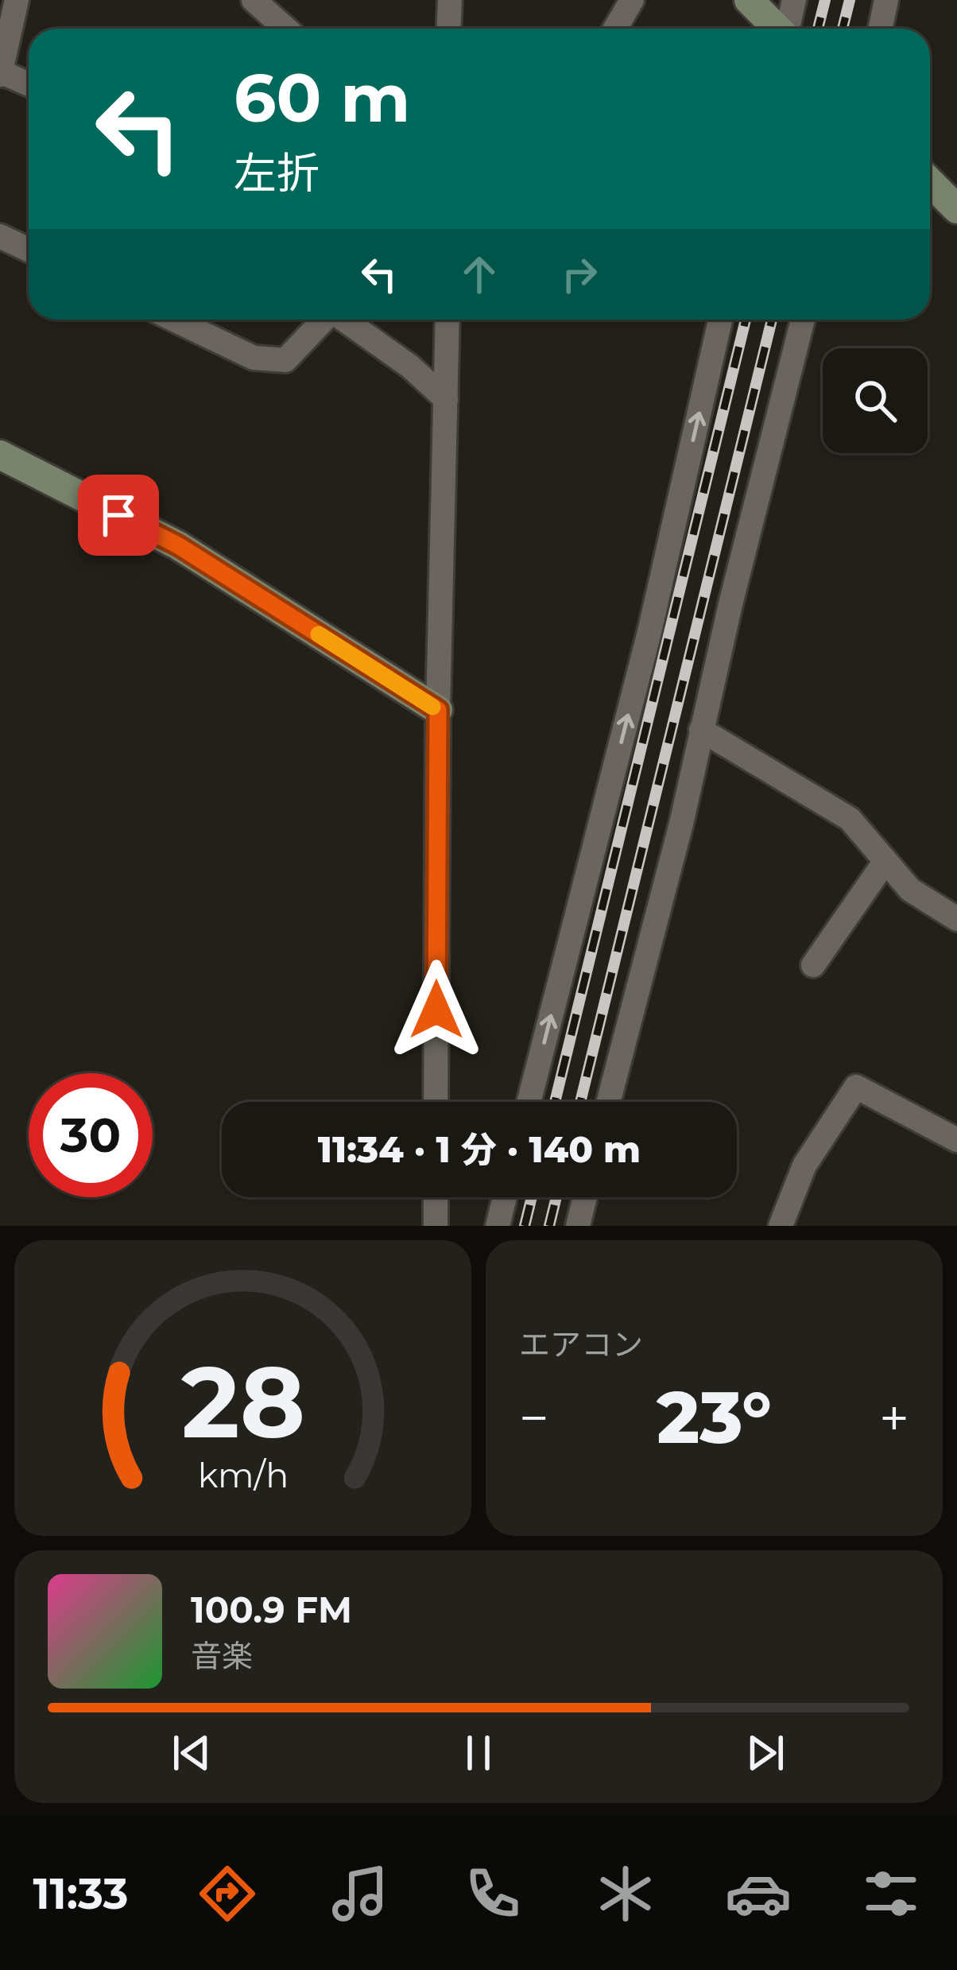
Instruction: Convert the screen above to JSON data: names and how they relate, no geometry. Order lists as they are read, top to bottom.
{
  "page": {
    "turn": ["60 m", "左折"],
    "limit": "30",
    "trip": "11:34 · 1 分 · 140 m",
    "tile": "エアコン",
    "heat": ["−", "23°", "+"],
    "song": ["100.9 FM", "音楽"],
    "tabs": "11:33",
    "gauge": ["28", "km/h"]
  }
}
